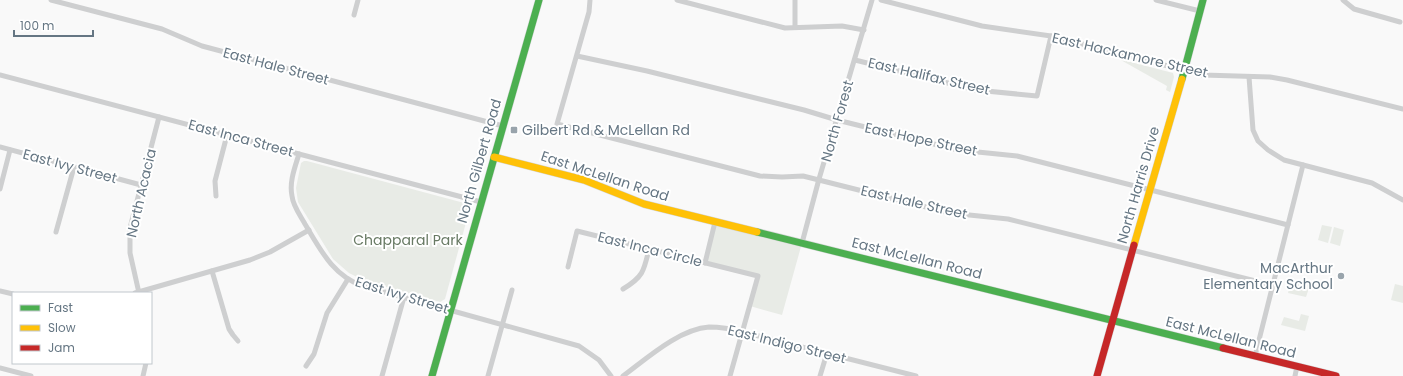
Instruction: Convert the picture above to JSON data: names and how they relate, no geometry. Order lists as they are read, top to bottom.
{
  "streets": {
    "street": [
      "East Hackamore Street",
      "East Hale Street",
      "East Halifax Street",
      "North Forest",
      "East Inca Street",
      "East Hope Street",
      "North Gilbert Road",
      "East Ivy Street",
      "East McLellan Road",
      "North Harris Drive",
      "North Acacia",
      "East Inca Circle",
      "East Indigo Street"
    ]
  },
  "crossings": [
    ["East Hackamore Street", "East Halifax Street"],
    ["East Hackamore Street", "North Harris Drive"],
    ["East Hale Street", "North Forest"],
    ["East Hale Street", "East Hope Street"],
    ["East Hale Street", "North Gilbert Road"],
    ["East Hale Street", "North Harris Drive"],
    ["East Halifax Street", "North Forest"],
    ["North Forest", "East Hope Street"],
    ["North Forest", "East McLellan Road"],
    ["East Inca Street", "North Gilbert Road"],
    ["East Inca Street", "East Ivy Street"],
    ["East Inca Street", "North Acacia"],
    ["East Hope Street", "North Harris Drive"],
    ["North Gilbert Road", "East Ivy Street"],
    ["North Gilbert Road", "East McLellan Road"],
    ["East Ivy Street", "North Acacia"],
    ["East McLellan Road", "North Harris Drive"],
    ["East Inca Circle", "East Indigo Street"]
  ],
  "parks": ["Chapparal Park"],
  "places": {
    "transit": ["Gilbert Rd & McLellan Rd"],
    "other": ["MacArthur Elementary School"]
  },
  "legend": ["Fast", "Slow", "Jam"],
  "scale_bar": "100 m"
}
